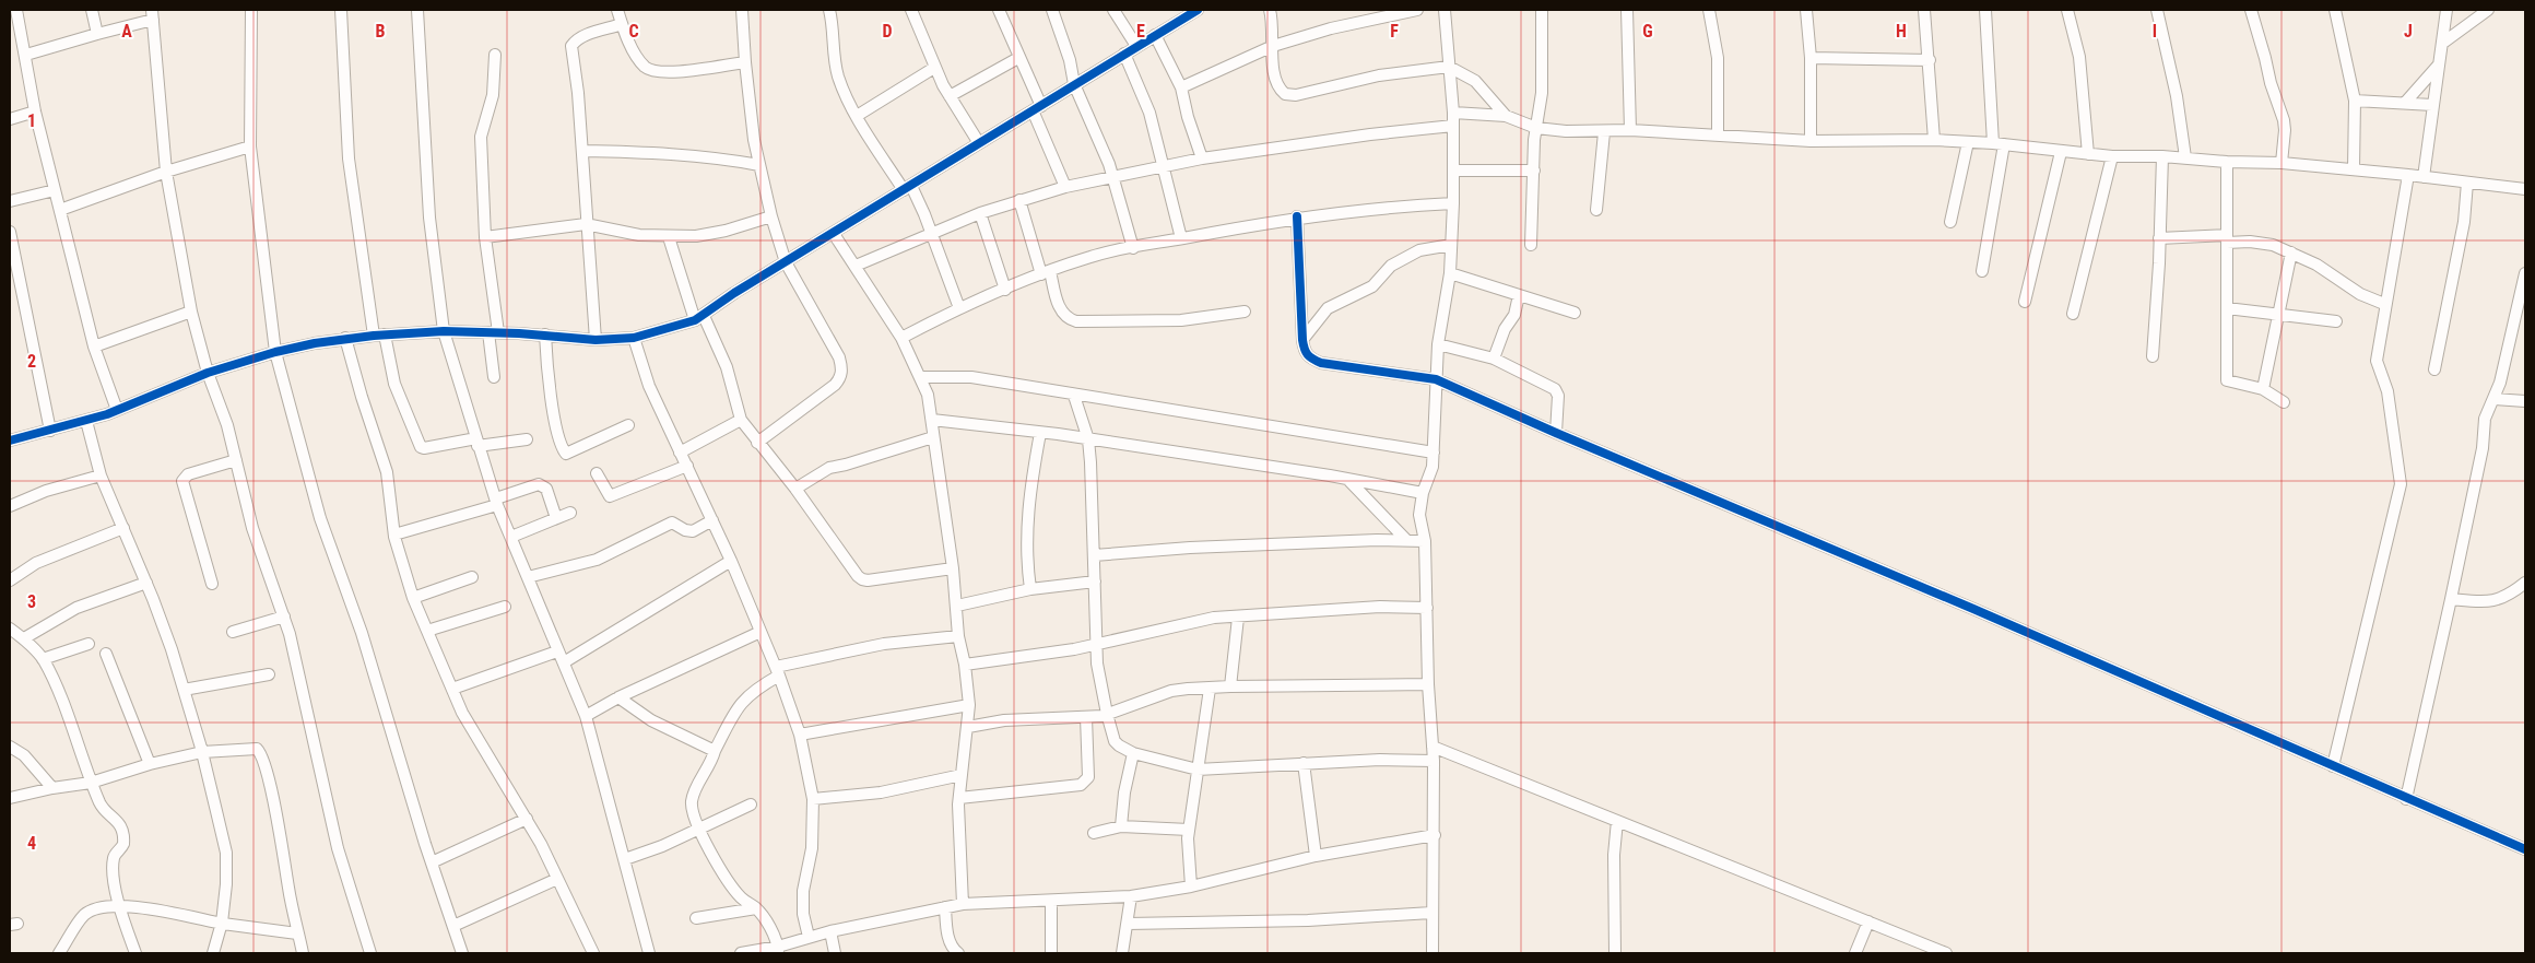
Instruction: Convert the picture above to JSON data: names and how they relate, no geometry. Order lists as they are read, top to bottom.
{
  "grid": {
    "columns": [
      "A",
      "B",
      "C",
      "D",
      "E",
      "F",
      "G",
      "H",
      "I",
      "J"
    ],
    "rows": [
      "1",
      "2",
      "3",
      "4"
    ]
  }
}
